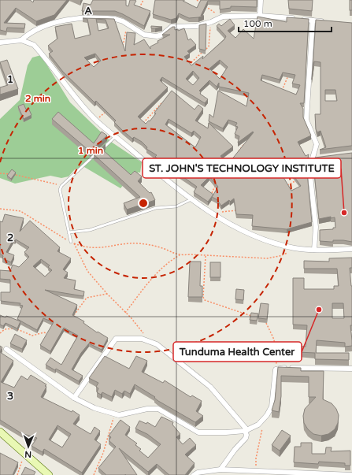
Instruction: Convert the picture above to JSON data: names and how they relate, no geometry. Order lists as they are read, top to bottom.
{
  "places": ["ST. JOHN'S TECHNOLOGY INSTITUTE", "Tunduma Health Center"],
  "scale_bar": "100 m",
  "north": "bottom",
  "grid": {
    "columns": ["A"],
    "rows": ["1", "2", "3"]
  },
  "rings": ["2 min", "1 min"]
}
